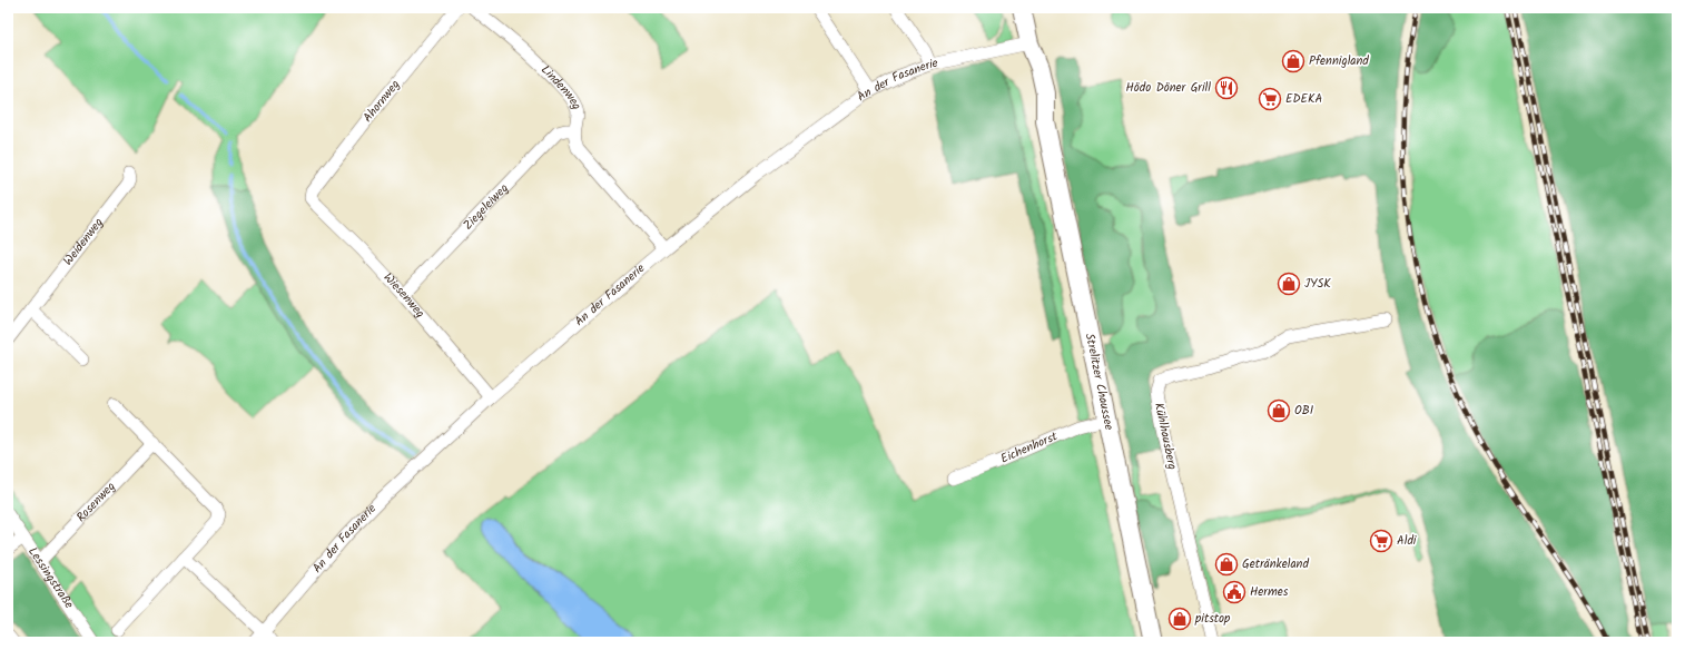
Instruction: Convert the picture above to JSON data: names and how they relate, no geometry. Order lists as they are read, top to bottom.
{
  "streets": {
    "main road": ["Strelitzer Chaussee"],
    "street": [
      "An der Fasanerie",
      "Lindenweg",
      "Ahornweg",
      "Ziegeleiweg",
      "Weidenweg",
      "Wiesenweg",
      "Kühlhausberg",
      "Eichenhorst",
      "Rosenweg",
      "Lessingstraße"
    ]
  },
  "crossings": [
    ["An der Fasanerie", "Lindenweg"],
    ["An der Fasanerie", "Wiesenweg"],
    ["An der Fasanerie", "Strelitzer Chaussee"],
    ["Lindenweg", "Ziegeleiweg"],
    ["Ahornweg", "Wiesenweg"],
    ["Ziegeleiweg", "Wiesenweg"],
    ["Strelitzer Chaussee", "Eichenhorst"],
    ["Rosenweg", "Lessingstraße"]
  ],
  "places": {
    "shop": [
      "Pfennigland",
      "JYSK",
      "OBI",
      "Getränkeland",
      "pitstop"
    ],
    "restaurant": ["Hödo Döner Grill"],
    "supermarket": ["EDEKA", "Aldi"],
    "public building": ["Hermes"]
  }
}
